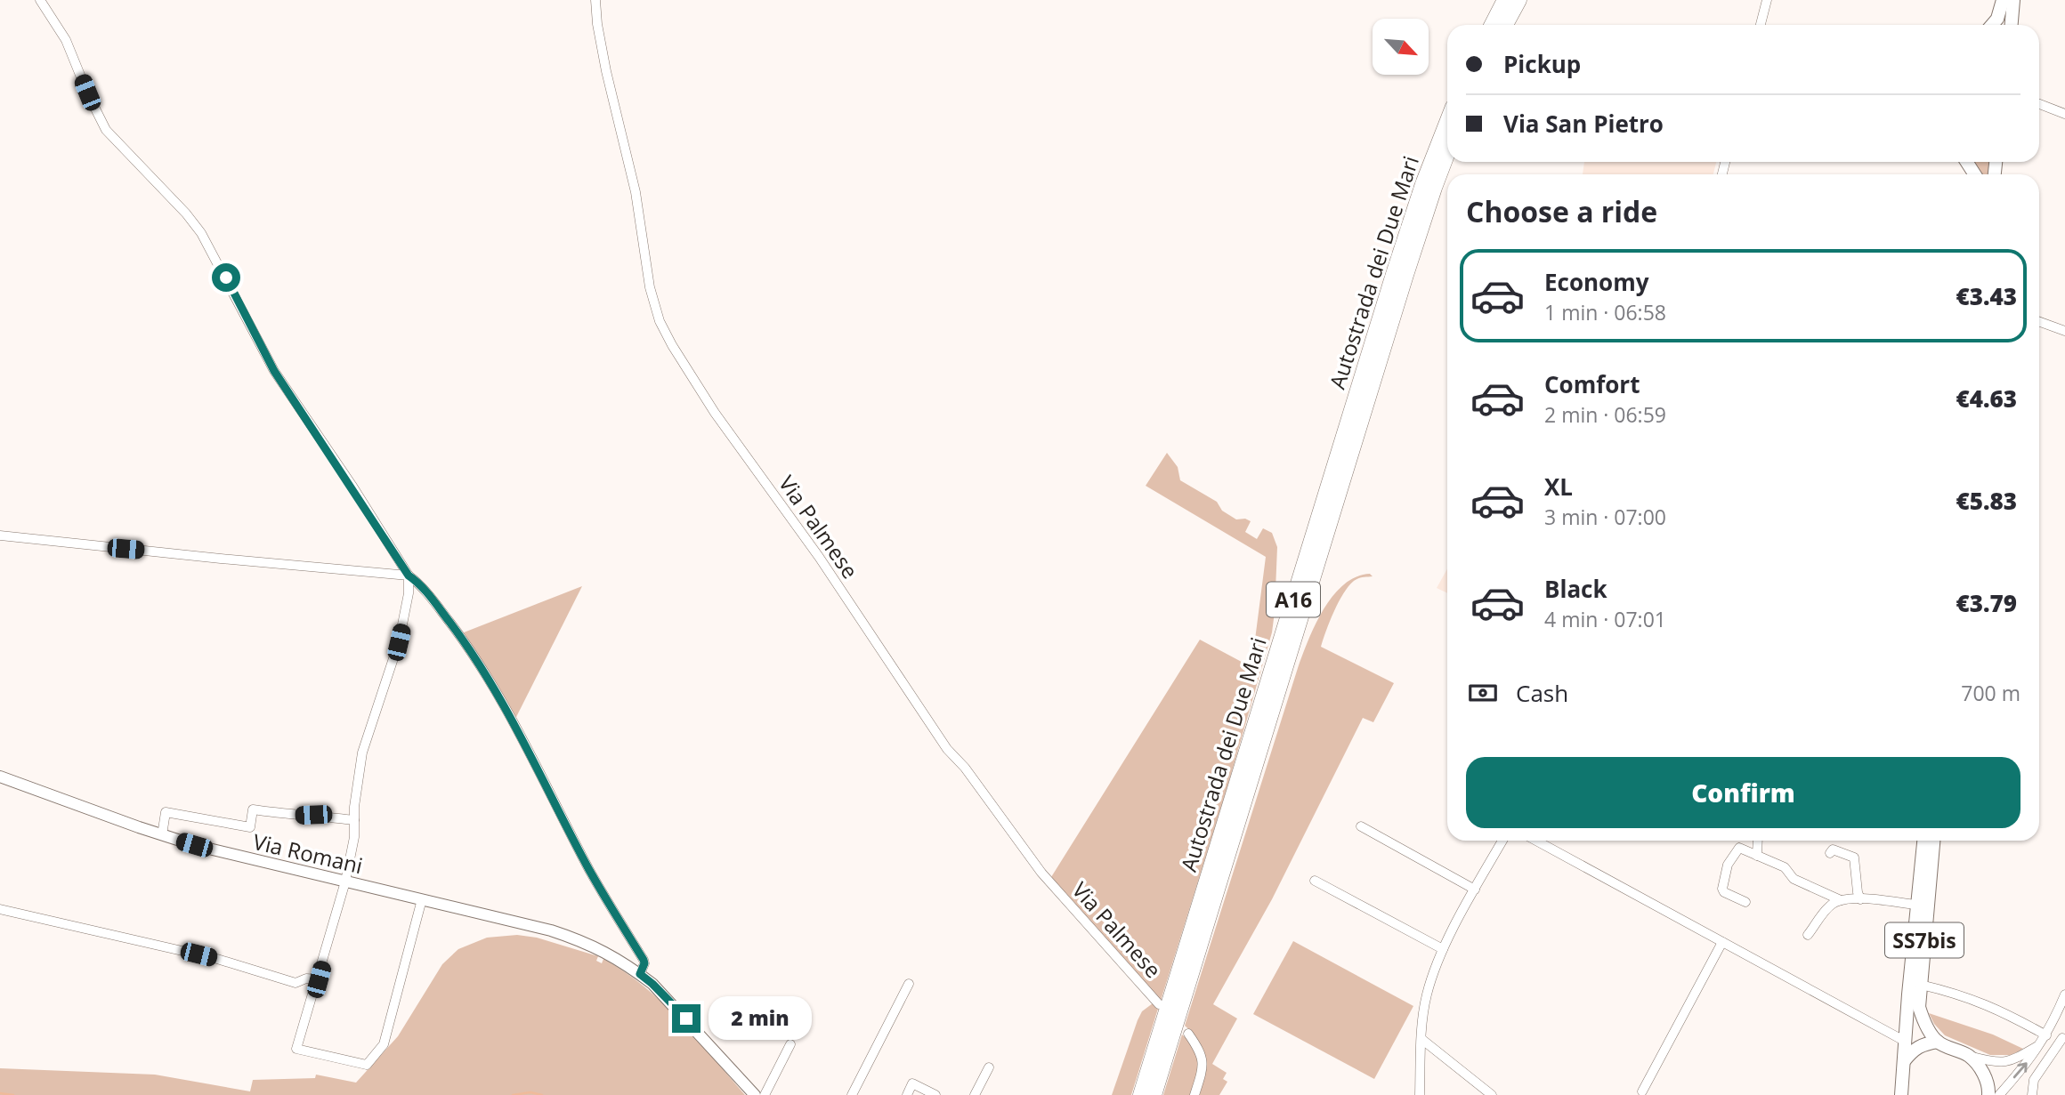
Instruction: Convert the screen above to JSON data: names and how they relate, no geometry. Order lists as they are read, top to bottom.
{
  "streets": {
    "highway": ["Autostrada dei Due Mari", "A16"],
    "main road": ["SS7bis"],
    "street": ["Via Palmese", "Via Romani"]
  },
  "north": "bottom right",
  "page": {
    "banner": ["Pickup", "Via San Pietro"],
    "heading": "Choose a ride",
    "list": [
      {
        "name": "Economy",
        "note": "1 min · 06:58",
        "value": "€3.43"
      },
      {
        "name": "Comfort",
        "note": "2 min · 06:59",
        "value": "€4.63"
      },
      {
        "name": "XL",
        "note": "3 min · 07:00",
        "value": "€5.83"
      },
      {
        "name": "Black",
        "note": "4 min · 07:01",
        "value": "€3.79"
      }
    ],
    "pay": ["Cash", "700 m"],
    "buttons": "Confirm",
    "bubble": "2 min"
  }
}
